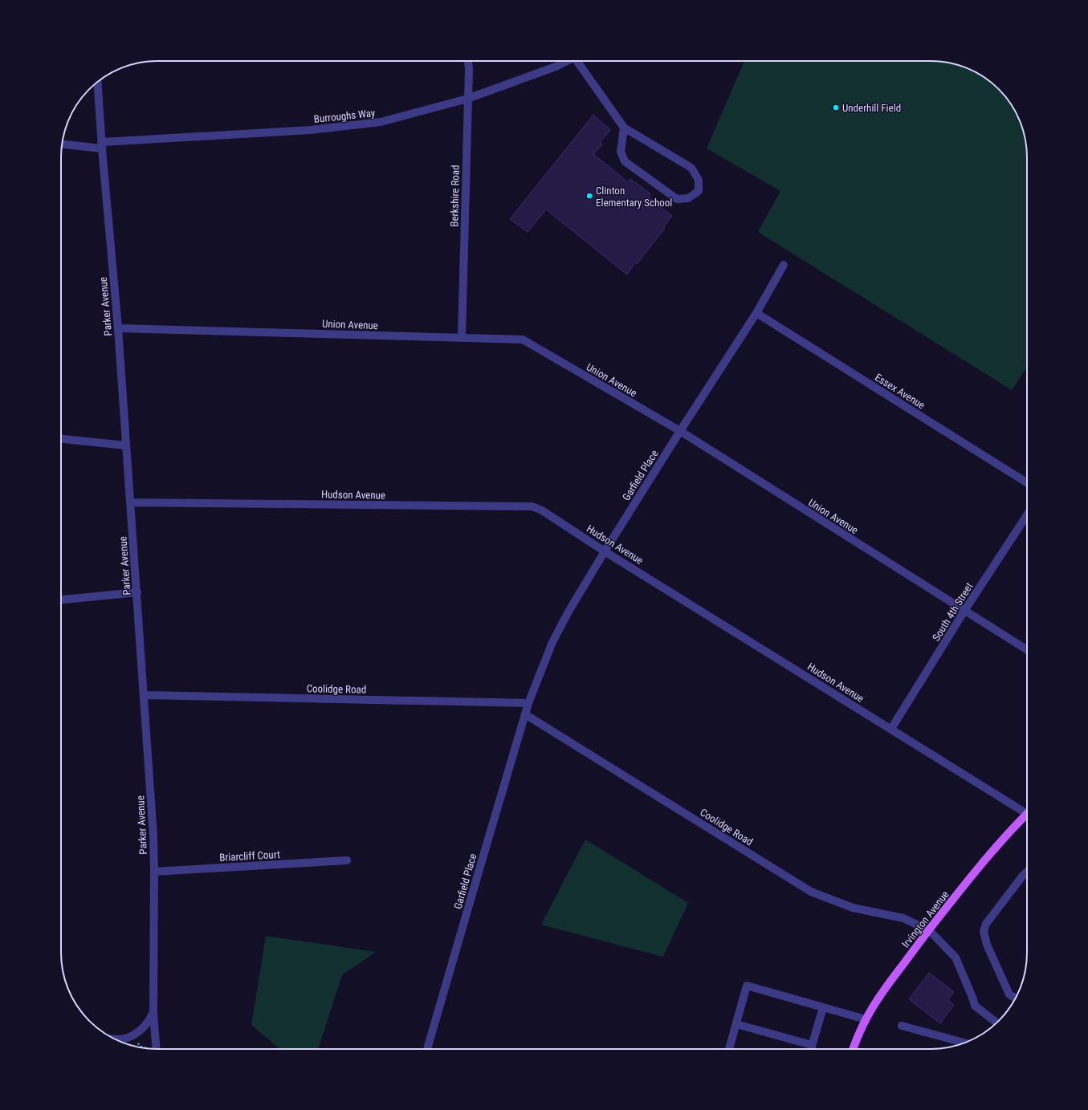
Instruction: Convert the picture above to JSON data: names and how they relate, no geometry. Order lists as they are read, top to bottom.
{
  "streets": {
    "main road": ["Irvington Avenue"],
    "street": [
      "Burroughs Way",
      "Berkshire Road",
      "Parker Avenue",
      "Union Avenue",
      "Essex Avenue",
      "Garfield Place",
      "Hudson Avenue",
      "South 4th Street",
      "Coolidge Road",
      "Briarcliff Court"
    ]
  },
  "crossings": [
    ["Burroughs Way", "Berkshire Road"],
    ["Burroughs Way", "Parker Avenue"],
    ["Berkshire Road", "Union Avenue"],
    ["Parker Avenue", "Union Avenue"],
    ["Parker Avenue", "Hudson Avenue"],
    ["Parker Avenue", "Coolidge Road"],
    ["Parker Avenue", "Briarcliff Court"],
    ["Union Avenue", "Garfield Place"],
    ["Union Avenue", "South 4th Street"],
    ["Essex Avenue", "Garfield Place"],
    ["Garfield Place", "Hudson Avenue"],
    ["Garfield Place", "Coolidge Road"],
    ["Hudson Avenue", "South 4th Street"],
    ["Coolidge Road", "Irvington Avenue"]
  ],
  "places": ["Underhill Field", "Clinton Elementary School"]
}
